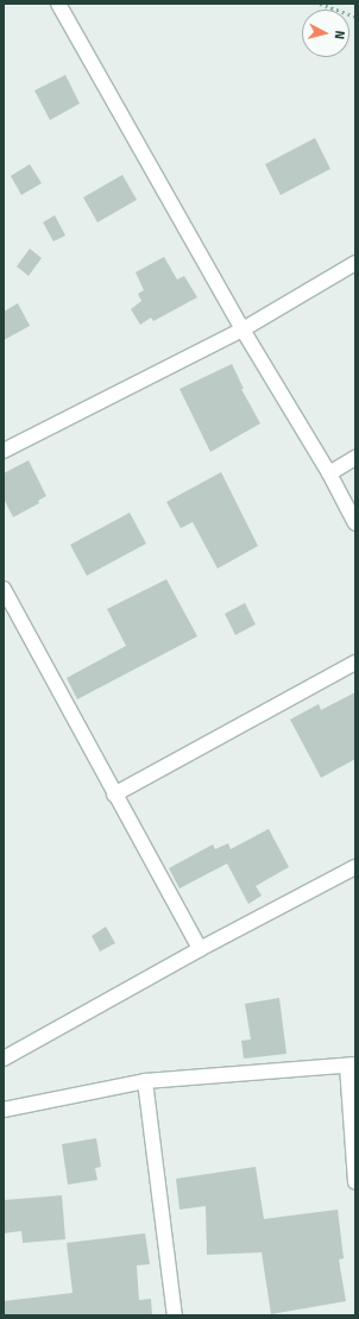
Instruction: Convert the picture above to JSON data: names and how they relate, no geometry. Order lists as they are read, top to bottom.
{
  "north": "right"
}
